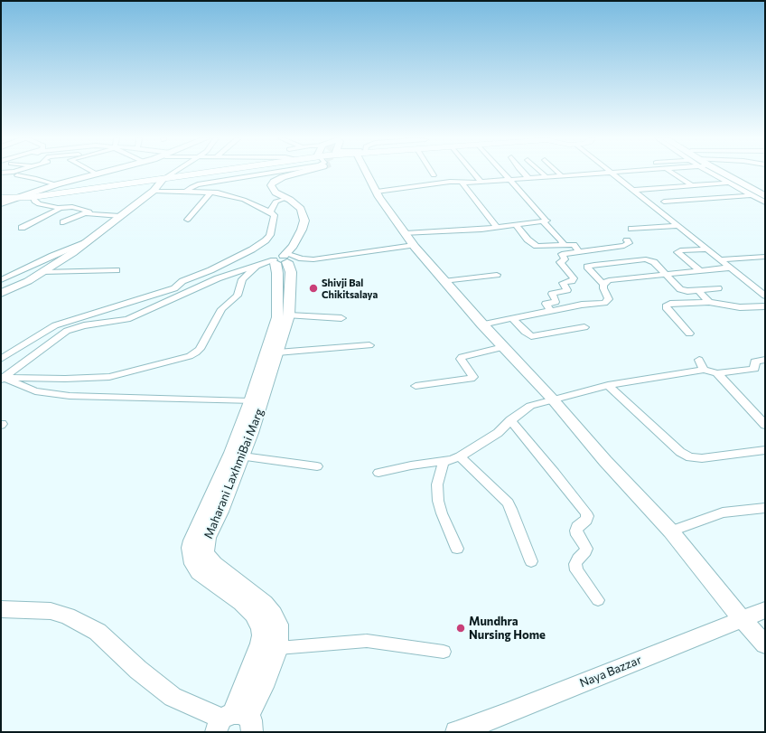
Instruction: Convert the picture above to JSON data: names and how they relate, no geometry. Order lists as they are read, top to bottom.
{
  "streets": {
    "street": ["Maharani LaxhmiBai Marg", "Naya Bazzar"]
  },
  "places": ["Shivji Bal Chikitsalaya", "Mundhra Nursing Home"]
}
